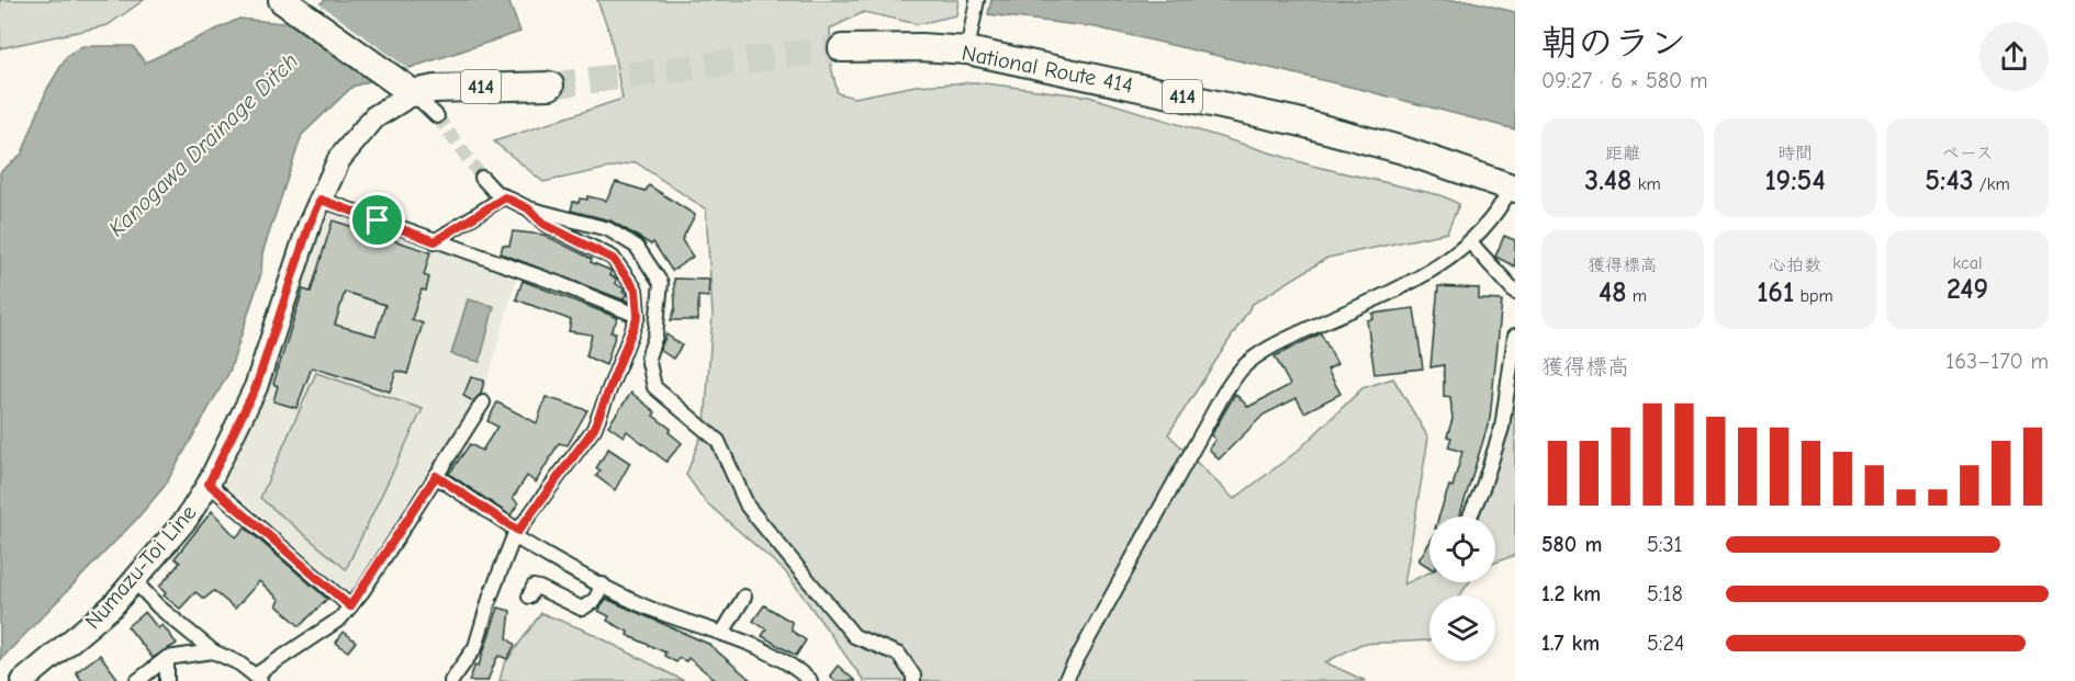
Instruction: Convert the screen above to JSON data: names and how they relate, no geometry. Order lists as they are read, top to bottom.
{
  "streets": {
    "highway": ["National Route 414", "414"],
    "main road": ["Numazu-Toi Line"]
  },
  "crossings": [
    ["414", "Numazu-Toi Line"]
  ],
  "water": ["Kanogawa Drainage Ditch"],
  "page": {
    "heading": ["朝のラン", "09:27 · 6 × 580 m"],
    "stats": [
      ["距離", "3.48 km"],
      ["時間", "19:54"],
      ["ペース", "5:43 /km"],
      ["獲得標高", "48 m"],
      ["心拍数", "161 bpm"],
      ["kcal", "249"]
    ],
    "chart": ["獲得標高", "163–170 m"],
    "list": [
      {
        "name": "580 m",
        "note": "5:31"
      },
      {
        "name": "1.2 km",
        "note": "5:18"
      },
      {
        "name": "1.7 km",
        "note": "5:24"
      }
    ]
  }
}
